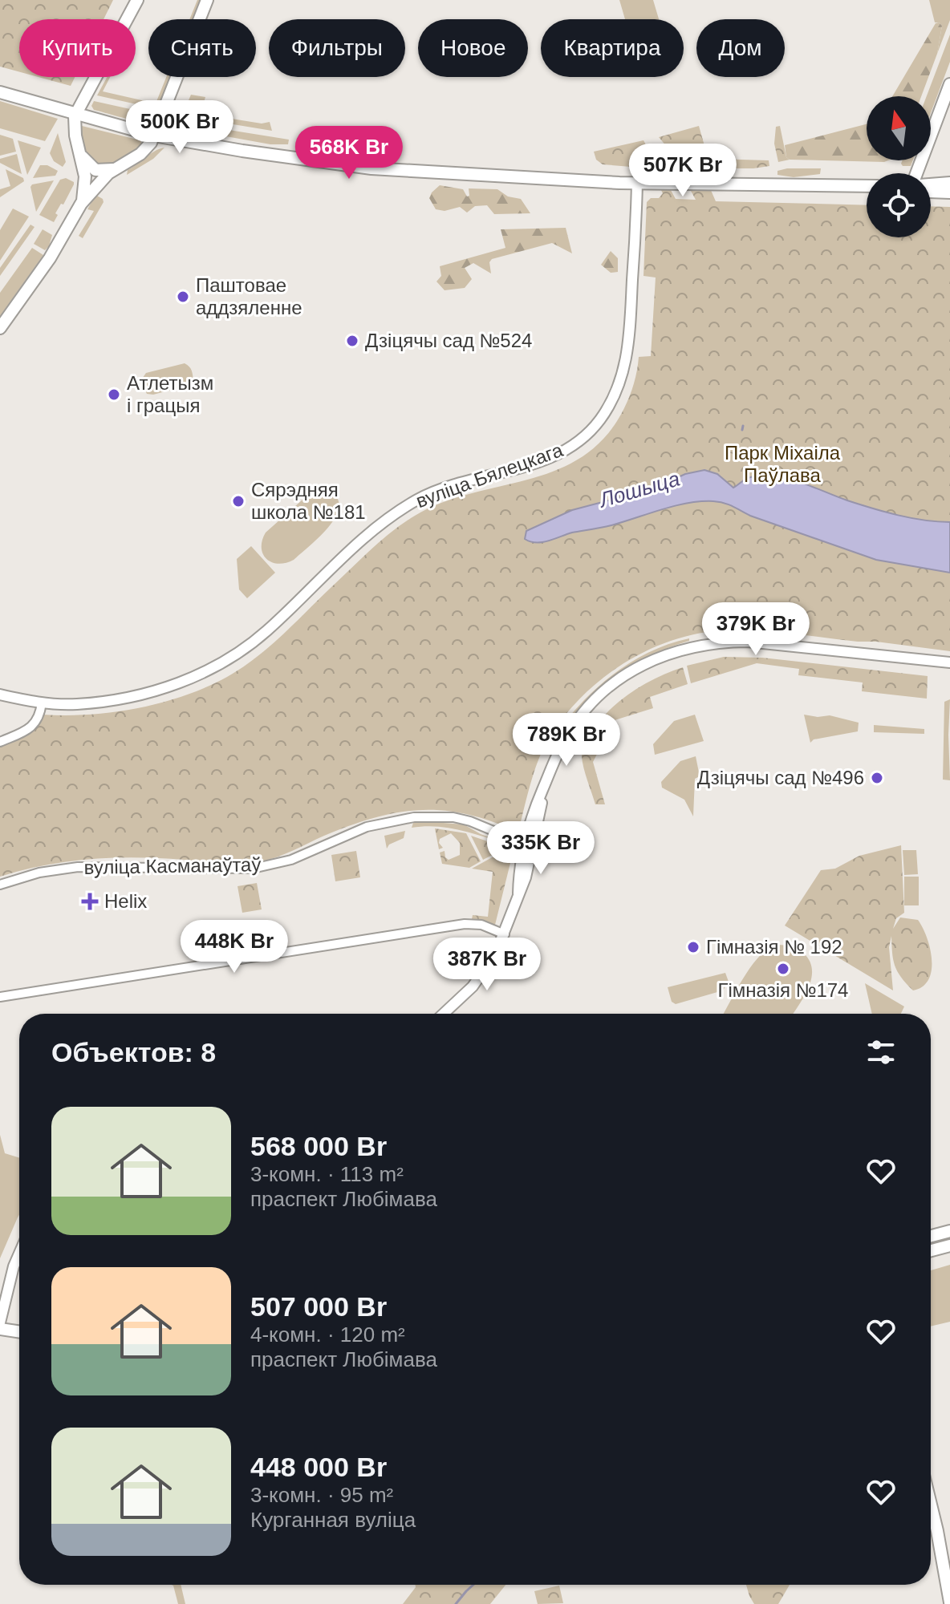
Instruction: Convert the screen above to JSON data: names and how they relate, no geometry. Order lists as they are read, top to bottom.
{
  "streets": {
    "street": ["вуліца Бялецкага", "вуліца Касманаўтаў"]
  },
  "water": ["Лошыца"],
  "parks": ["Парк Міхаіла Паўлава"],
  "places": {
    "other": [
      "Паштовае аддзяленне",
      "Дзіцячы сад №524",
      "Атлетызм і грацыя",
      "Сярэдняя школа №181",
      "Дзіцячы сад №496",
      "Гімназія № 192",
      "Гімназія №174"
    ],
    "health": ["Helix"]
  },
  "north": "top",
  "page": {
    "chip": [
      "Купить",
      "Снять",
      "Фильтры",
      "Новое",
      "Квартира",
      "Дом"
    ],
    "price": [
      "500K Br",
      "568K Br",
      "507K Br",
      "379K Br",
      "789K Br",
      "335K Br",
      "448K Br",
      "387K Br"
    ],
    "heading": "Объектов: 8",
    "list": [
      {
        "name": "568 000 Br",
        "note": "3-комн. · 113 m² · праспект Любімава"
      },
      {
        "name": "507 000 Br",
        "note": "4-комн. · 120 m² · праспект Любімава"
      },
      {
        "name": "448 000 Br",
        "note": "3-комн. · 95 m² · Курганная вуліца"
      }
    ]
  }
}
